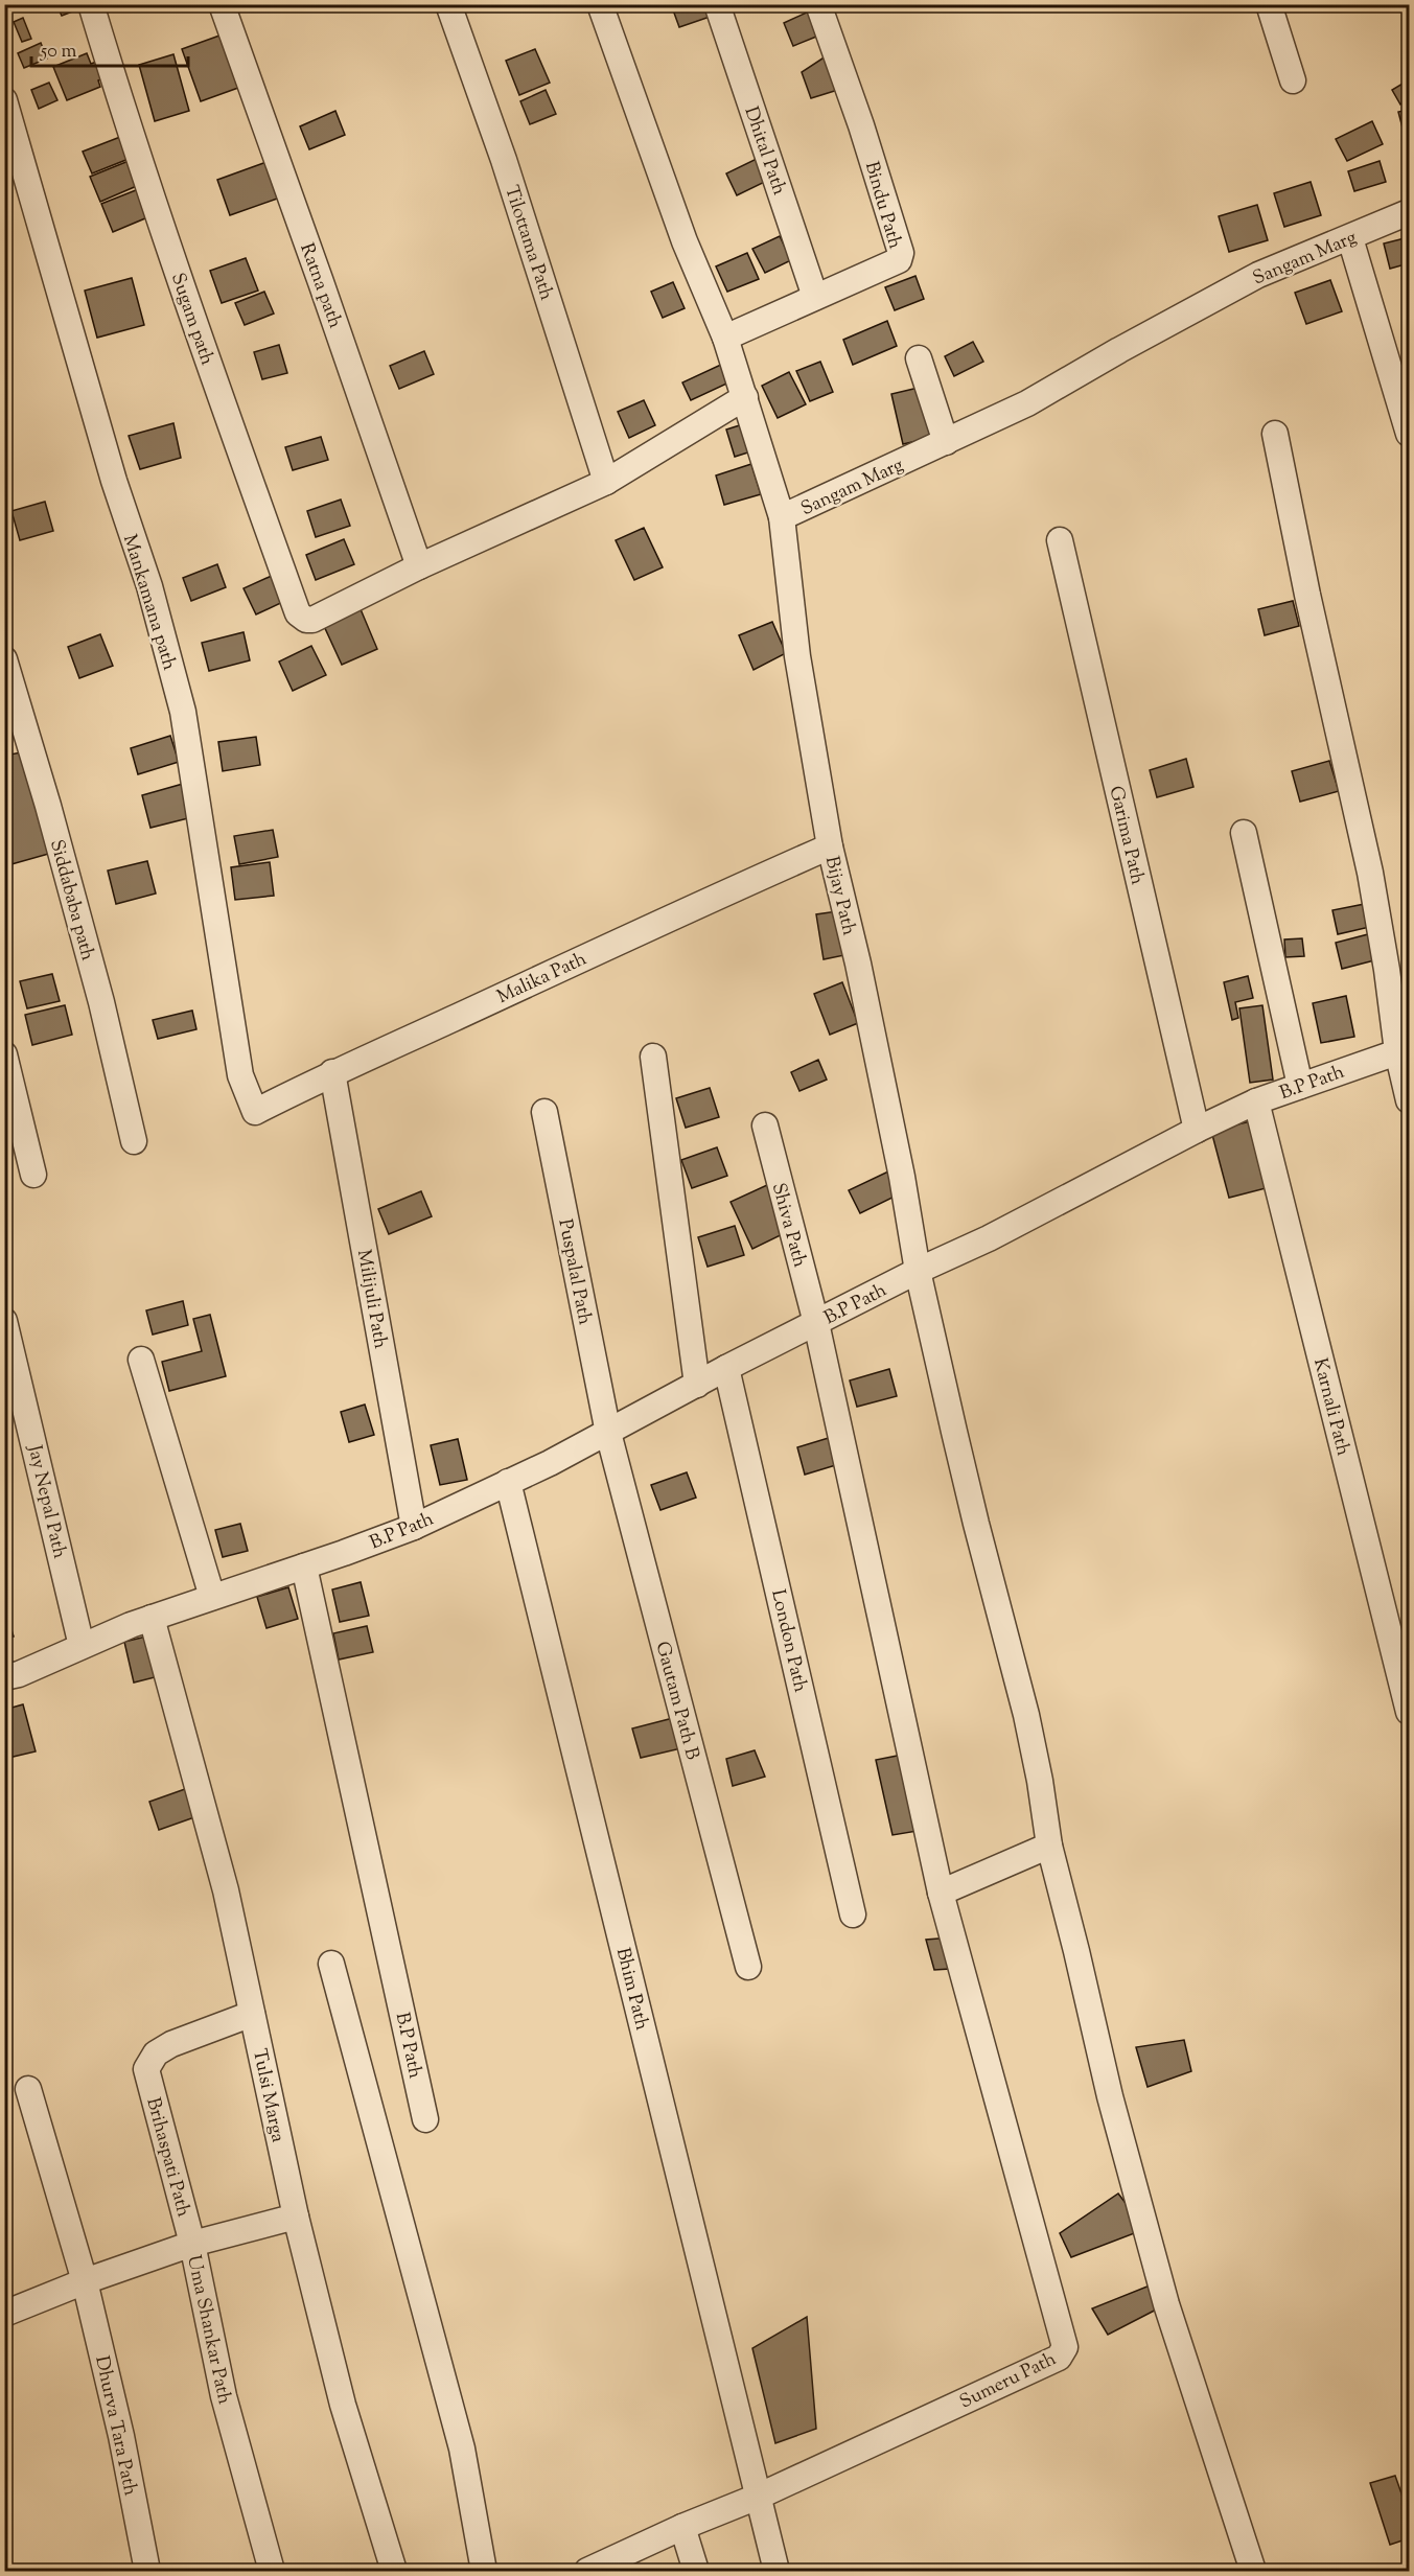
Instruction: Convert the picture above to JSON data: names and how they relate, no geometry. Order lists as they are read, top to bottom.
{
  "streets": {
    "street": [
      "Dhital Path",
      "Bindu Path",
      "Tilottama Path",
      "Sangam Marg",
      "Ratna path",
      "Sugam path",
      "Mankamana path",
      "Garima Path",
      "Bijay Path",
      "Siddababa path",
      "Malika Path",
      "B.P Path",
      "Shiva Path",
      "Puspalal Path",
      "Milijuli Path",
      "Karnali Path",
      "Jay Nepal Path",
      "London Path",
      "Gautam Path B",
      "Bhim Path",
      "Tulsi Marga",
      "Brihaspati Path",
      "Uma Shankar Path",
      "Sumeru Path",
      "Dhurva Tara Path"
    ]
  },
  "crossings": [
    ["Dhital Path", "Bindu Path"],
    ["Bindu Path", "Sangam Marg"],
    ["Sangam Marg", "Bijay Path"],
    ["Ratna path", "Sugam path"],
    ["Mankamana path", "Malika Path"],
    ["Garima Path", "B.P Path"],
    ["Bijay Path", "Malika Path"],
    ["Bijay Path", "B.P Path"],
    ["Malika Path", "Milijuli Path"],
    ["B.P Path", "Shiva Path"],
    ["B.P Path", "Puspalal Path"],
    ["B.P Path", "Milijuli Path"],
    ["B.P Path", "Karnali Path"],
    ["B.P Path", "Jay Nepal Path"],
    ["B.P Path", "London Path"],
    ["B.P Path", "Gautam Path B"],
    ["B.P Path", "Bhim Path"],
    ["B.P Path", "Tulsi Marga"],
    ["Shiva Path", "Sumeru Path"],
    ["Puspalal Path", "Gautam Path B"],
    ["Bhim Path", "Sumeru Path"],
    ["Tulsi Marga", "Brihaspati Path"],
    ["Brihaspati Path", "Uma Shankar Path"],
    ["Uma Shankar Path", "Dhurva Tara Path"]
  ],
  "scale_bar": "50 m"
}
